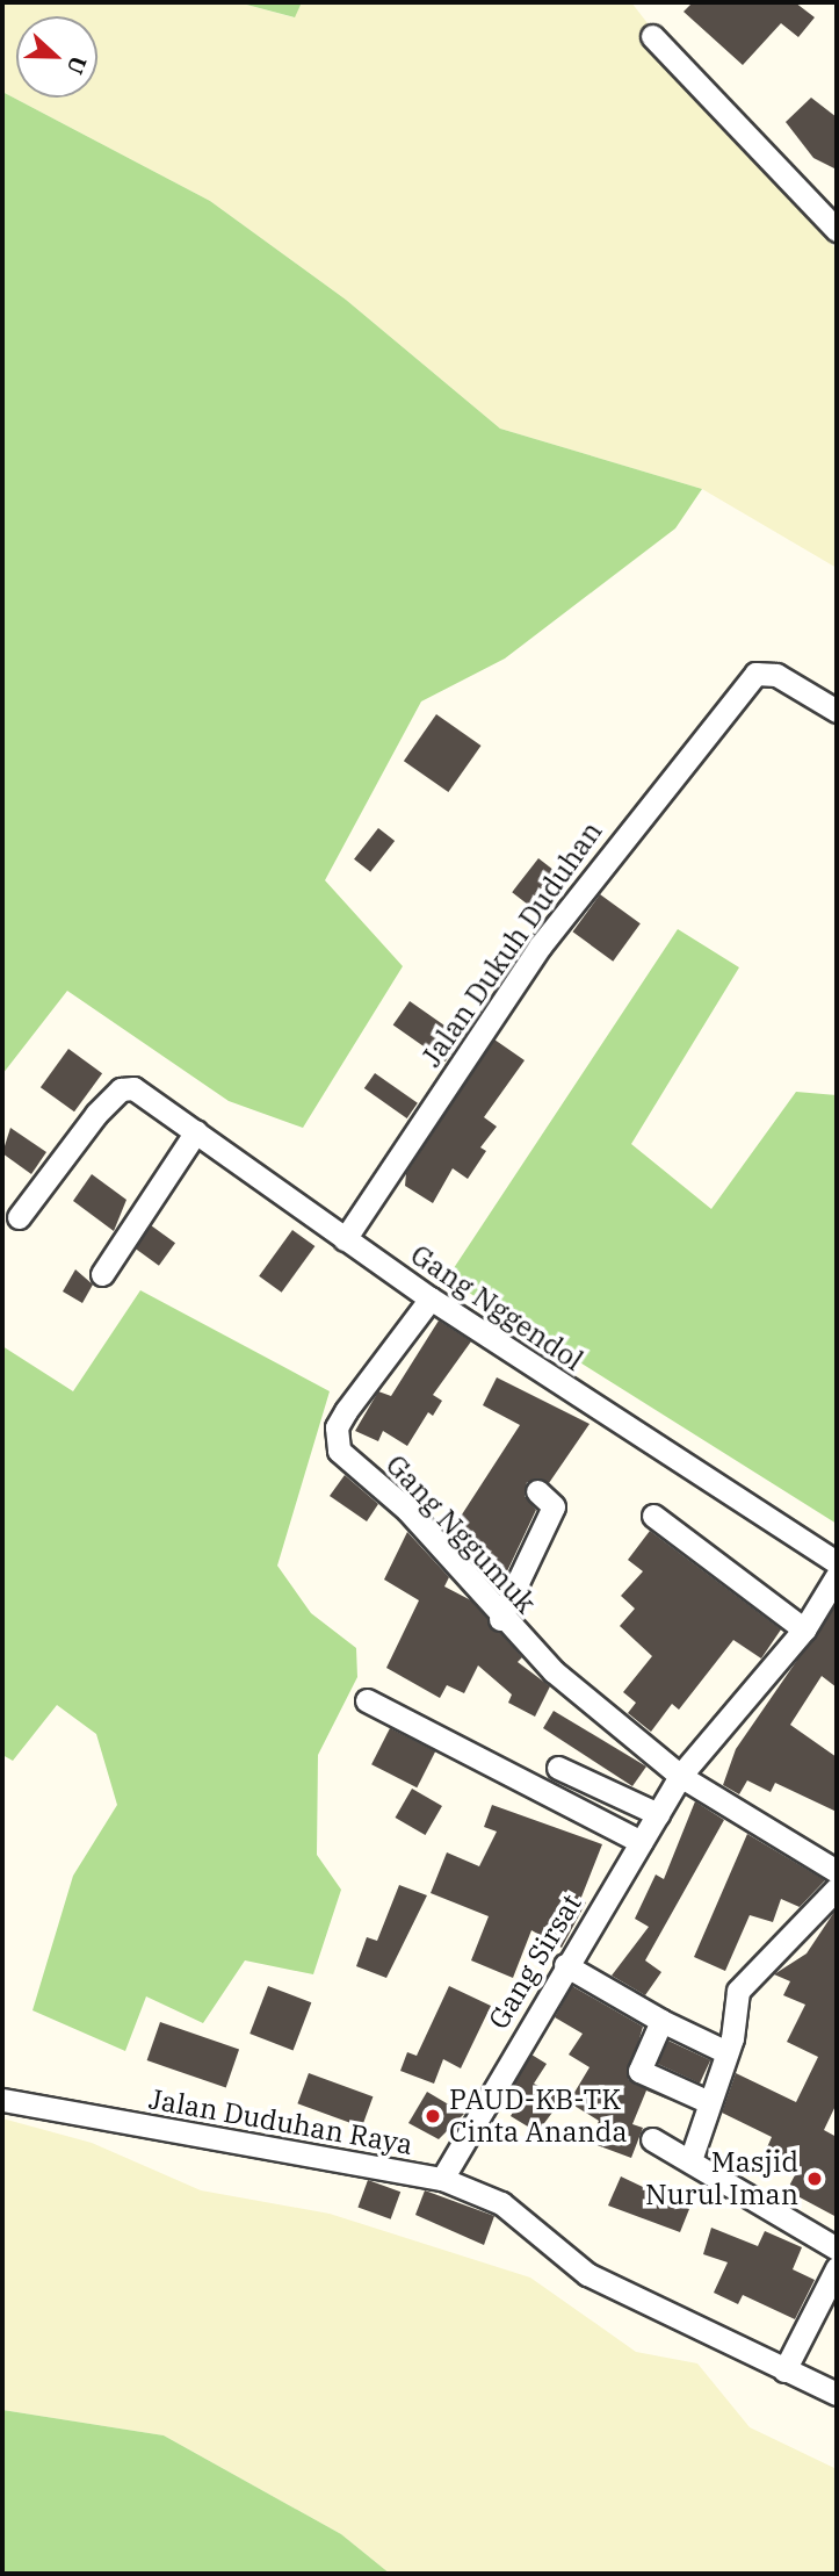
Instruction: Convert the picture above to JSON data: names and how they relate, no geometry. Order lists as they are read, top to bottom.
{
  "streets": {
    "street": [
      "Jalan Dukuh Duduhan",
      "Gang Nggendol",
      "Gang Nggumuk",
      "Gang Sirsat",
      "Jalan Duduhan Raya"
    ]
  },
  "crossings": [
    ["Jalan Dukuh Duduhan", "Gang Nggendol"],
    ["Gang Nggendol", "Gang Nggumuk"],
    ["Gang Nggumuk", "Gang Sirsat"],
    ["Gang Sirsat", "Jalan Duduhan Raya"]
  ],
  "places": ["PAUD-KB-TK Cinta Ananda", "Masjid Nurul Iman"],
  "north": "right"
}
